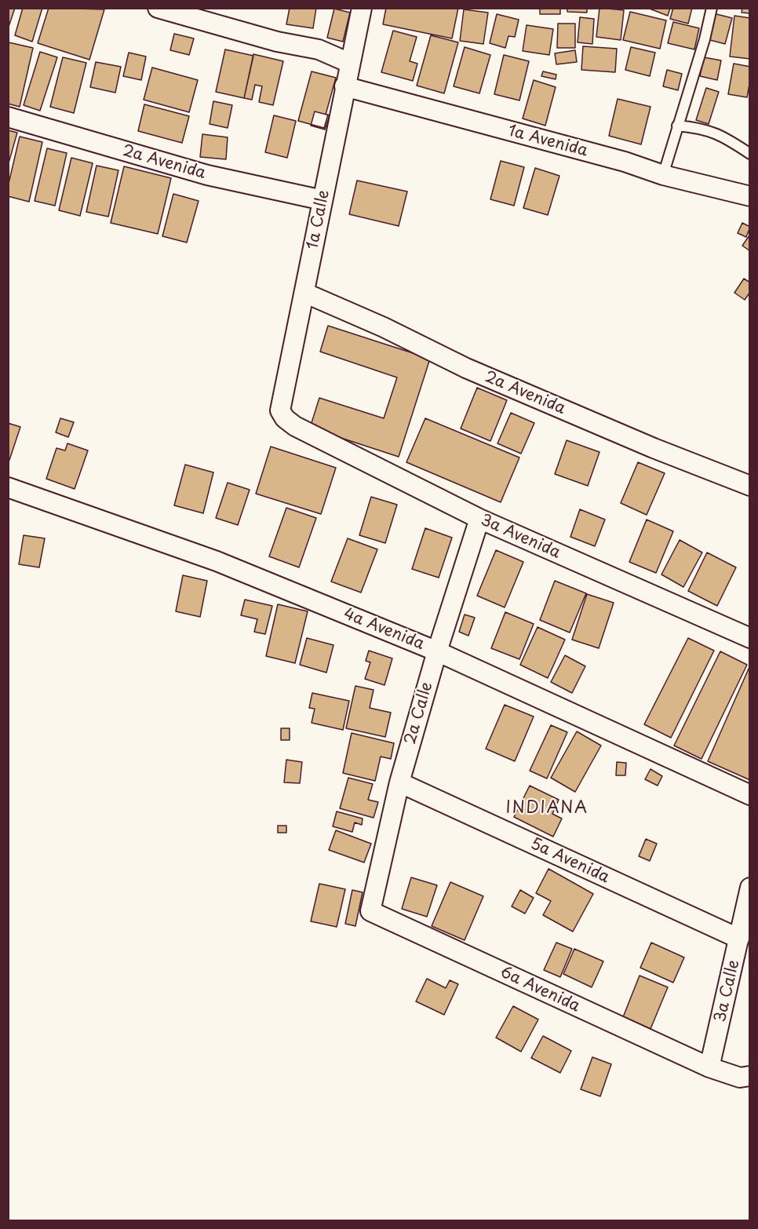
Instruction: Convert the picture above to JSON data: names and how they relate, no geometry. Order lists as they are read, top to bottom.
{
  "streets": {
    "street": [
      "1a Avenida",
      "2a Avenida",
      "1a Calle",
      "3a Avenida",
      "4a Avenida",
      "2a Calle",
      "5a Avenida",
      "6a Avenida",
      "3a Calle"
    ]
  },
  "crossings": [
    ["1a Avenida", "1a Calle"],
    ["2a Avenida", "1a Calle"],
    ["1a Calle", "3a Avenida"],
    ["3a Avenida", "2a Calle"],
    ["4a Avenida", "2a Calle"],
    ["2a Calle", "5a Avenida"],
    ["2a Calle", "6a Avenida"],
    ["5a Avenida", "3a Calle"],
    ["6a Avenida", "3a Calle"]
  ],
  "districts": ["INDIANA"]
}
